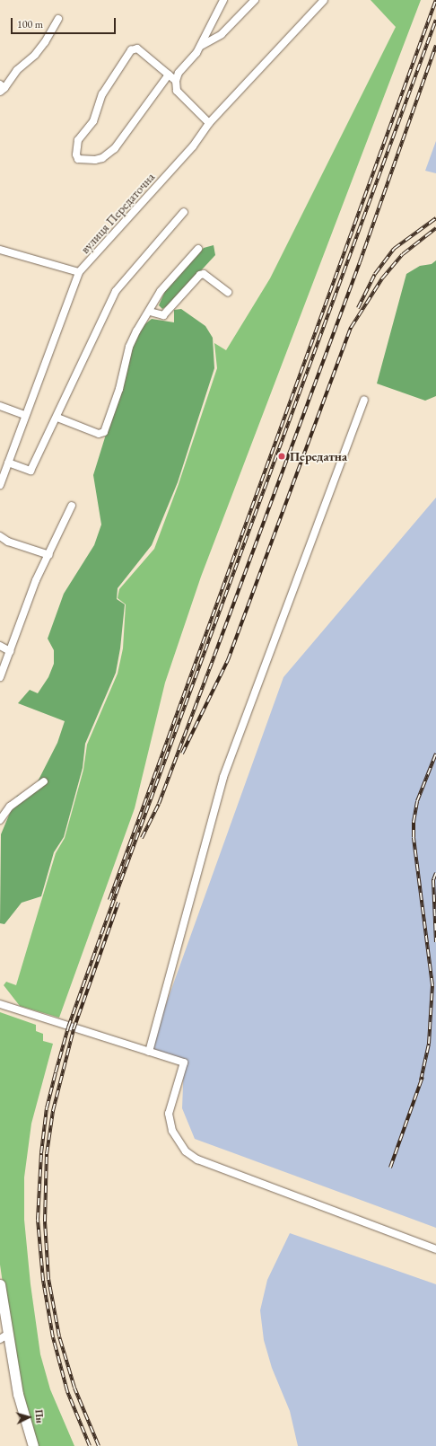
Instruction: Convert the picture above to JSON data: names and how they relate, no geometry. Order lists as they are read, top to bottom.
{
  "streets": {
    "street": ["вулиця Передаточна"]
  },
  "places": ["Передатна"],
  "scale_bar": "100 m",
  "north": "right"
}
